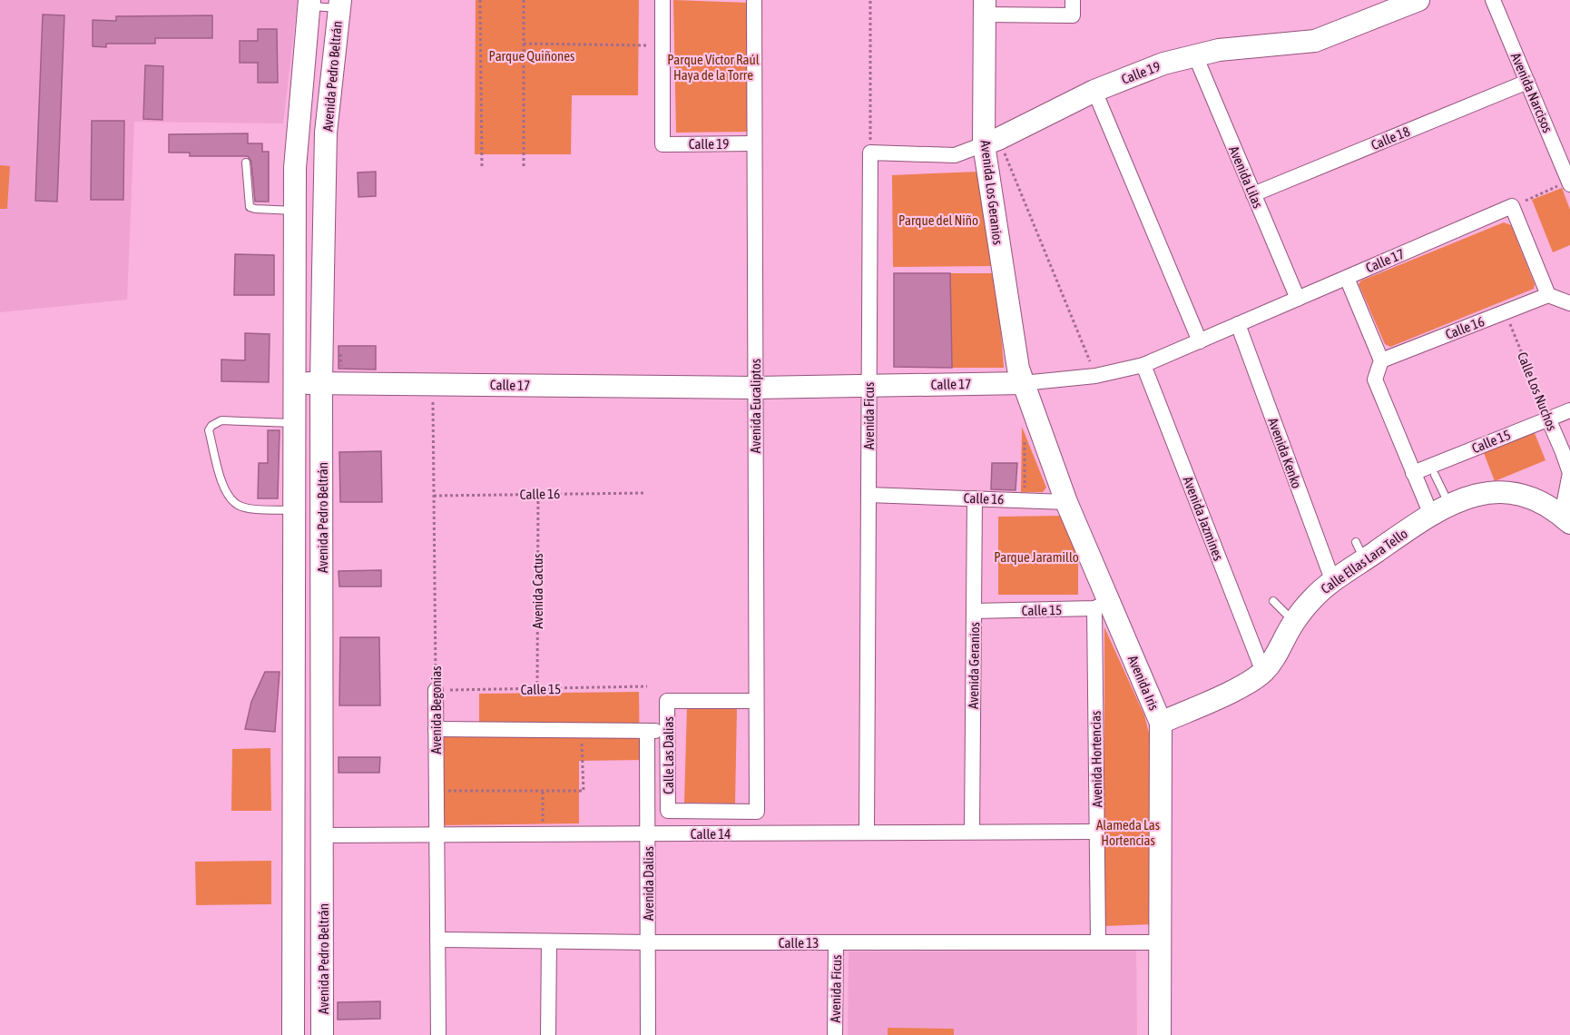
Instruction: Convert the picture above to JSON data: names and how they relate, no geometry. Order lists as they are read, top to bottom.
{
  "streets": {
    "street": [
      "Calle 19",
      "Avenida Pedro Beltrán",
      "Avenida Narcisos",
      "Calle 18",
      "Avenida Lilas",
      "Avenida Los Geranios",
      "Calle 17",
      "Calle 16",
      "Calle Los Nuchos",
      "Avenida Eucaliptos",
      "Avenida Ficus",
      "Calle 15",
      "Avenida Kenko",
      "Avenida Jazmines",
      "Calle Ellas Lara Tello",
      "Avenida Geranios",
      "Avenida Iris",
      "Avenida Begonias",
      "Calle Las Dalias",
      "Avenida Hortencias",
      "Calle 14",
      "Avenida Dalias",
      "Calle 13"
    ],
    "path": ["Avenida Cactus"]
  },
  "crossings": [
    ["Calle 19", "Avenida Lilas"],
    ["Calle 19", "Avenida Los Geranios"],
    ["Calle 19", "Avenida Eucaliptos"],
    ["Calle 19", "Avenida Ficus"],
    ["Avenida Pedro Beltrán", "Calle 17"],
    ["Avenida Pedro Beltrán", "Calle 14"],
    ["Avenida Narcisos", "Calle 18"],
    ["Calle 18", "Avenida Lilas"],
    ["Avenida Lilas", "Calle 17"],
    ["Avenida Los Geranios", "Calle 17"],
    ["Avenida Los Geranios", "Avenida Iris"],
    ["Calle 17", "Avenida Eucaliptos"],
    ["Calle 17", "Avenida Ficus"],
    ["Calle 17", "Avenida Kenko"],
    ["Calle 17", "Avenida Jazmines"],
    ["Calle 17", "Avenida Iris"],
    ["Calle 17", "Avenida Begonias"],
    ["Calle 16", "Calle Los Nuchos"],
    ["Calle 16", "Avenida Ficus"],
    ["Calle 16", "Avenida Cactus"],
    ["Calle 16", "Avenida Geranios"],
    ["Calle 16", "Avenida Iris"],
    ["Calle 16", "Avenida Begonias"],
    ["Calle Los Nuchos", "Calle 15"],
    ["Calle Los Nuchos", "Calle Ellas Lara Tello"],
    ["Avenida Eucaliptos", "Calle Las Dalias"],
    ["Avenida Eucaliptos", "Calle 14"],
    ["Avenida Ficus", "Calle 14"],
    ["Avenida Ficus", "Calle 13"],
    ["Calle 15", "Avenida Cactus"],
    ["Calle 15", "Avenida Geranios"],
    ["Calle 15", "Avenida Iris"],
    ["Calle 15", "Avenida Begonias"],
    ["Calle 15", "Avenida Hortencias"],
    ["Avenida Kenko", "Calle Ellas Lara Tello"],
    ["Avenida Jazmines", "Calle Ellas Lara Tello"],
    ["Calle Ellas Lara Tello", "Avenida Iris"],
    ["Avenida Geranios", "Calle 14"],
    ["Avenida Iris", "Avenida Hortencias"],
    ["Avenida Iris", "Calle 13"],
    ["Avenida Begonias", "Calle 14"],
    ["Avenida Begonias", "Calle 13"],
    ["Calle Las Dalias", "Calle 14"],
    ["Avenida Hortencias", "Calle 14"],
    ["Avenida Hortencias", "Calle 13"],
    ["Calle 14", "Avenida Dalias"],
    ["Avenida Dalias", "Calle 13"]
  ],
  "parks": [
    "Parque Quiñones",
    "Parque Víctor Raúl Haya de la Torre",
    "Parque del Niño",
    "Parque Jaramillo",
    "Alameda Las Hortencias"
  ]
}
